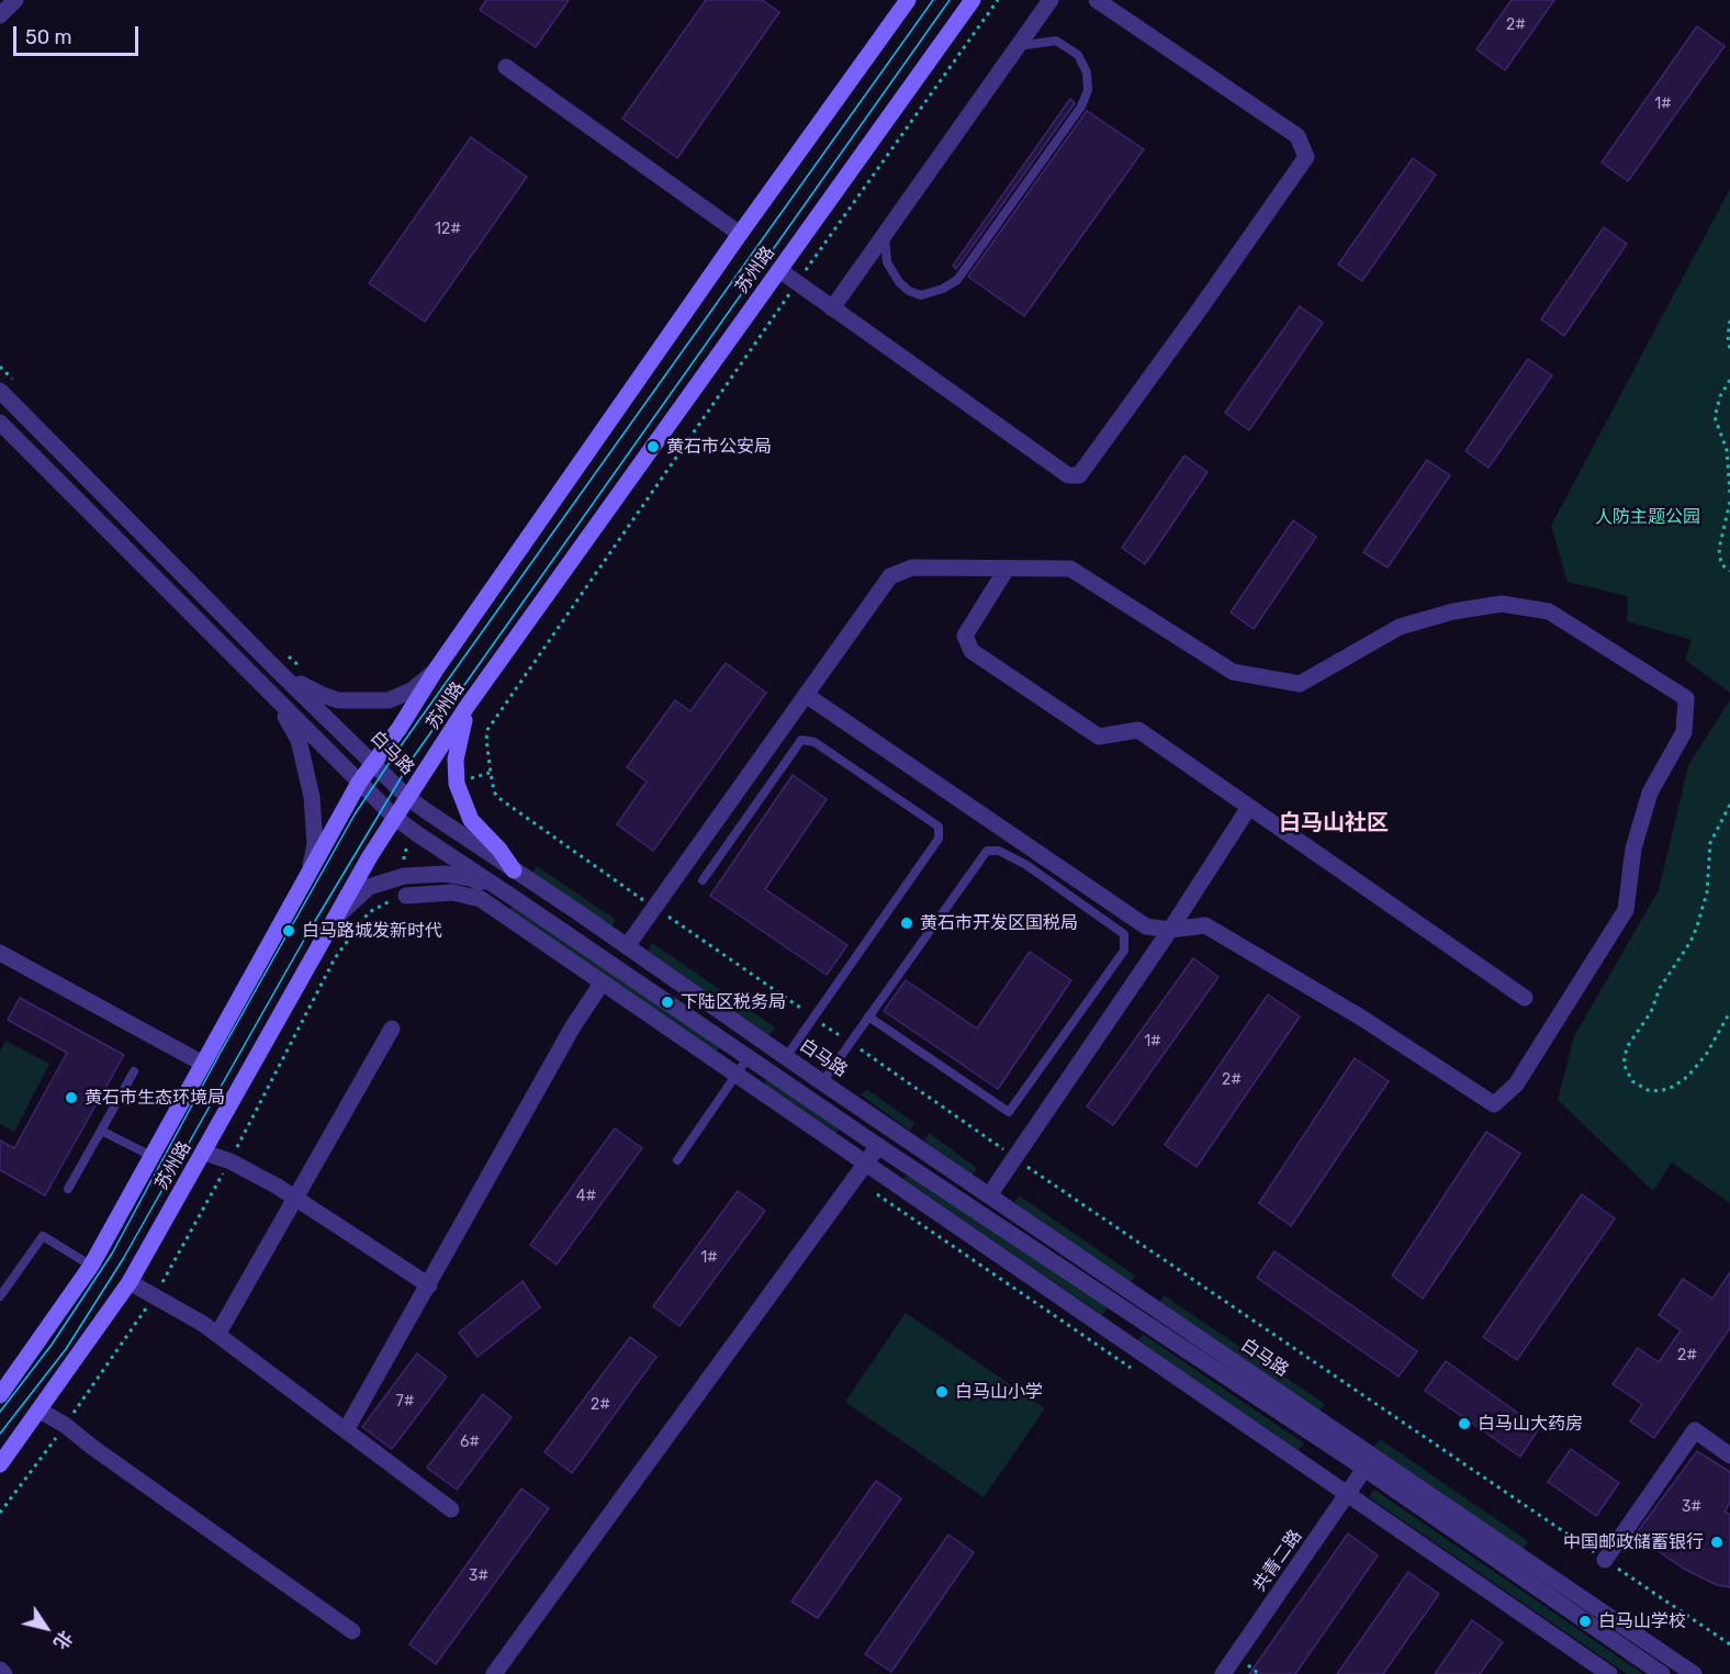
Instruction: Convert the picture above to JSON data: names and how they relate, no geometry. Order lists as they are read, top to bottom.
{
  "streets": {
    "main road": ["苏州路"],
    "street": ["白马路", "共青二路"]
  },
  "crossings": [
    ["苏州路", "白马路"],
    ["白马路", "共青二路"]
  ],
  "districts": ["白马山社区"],
  "parks": ["人防主题公园"],
  "places": [
    "黄石市公安局",
    "黄石市开发区国税局",
    "白马路城发新时代",
    "下陆区税务局",
    "黄石市生态环境局",
    "白马山小学",
    "白马山大药房",
    "中国邮政储蓄银行",
    "白马山学校"
  ],
  "house_numbers": [
    "2#",
    "1#",
    "12#",
    "1#",
    "2#",
    "4#",
    "1#",
    "2#",
    "7#",
    "2#",
    "6#",
    "3#",
    "3#"
  ],
  "scale_bar": "50 m",
  "north": "bottom right"
}
